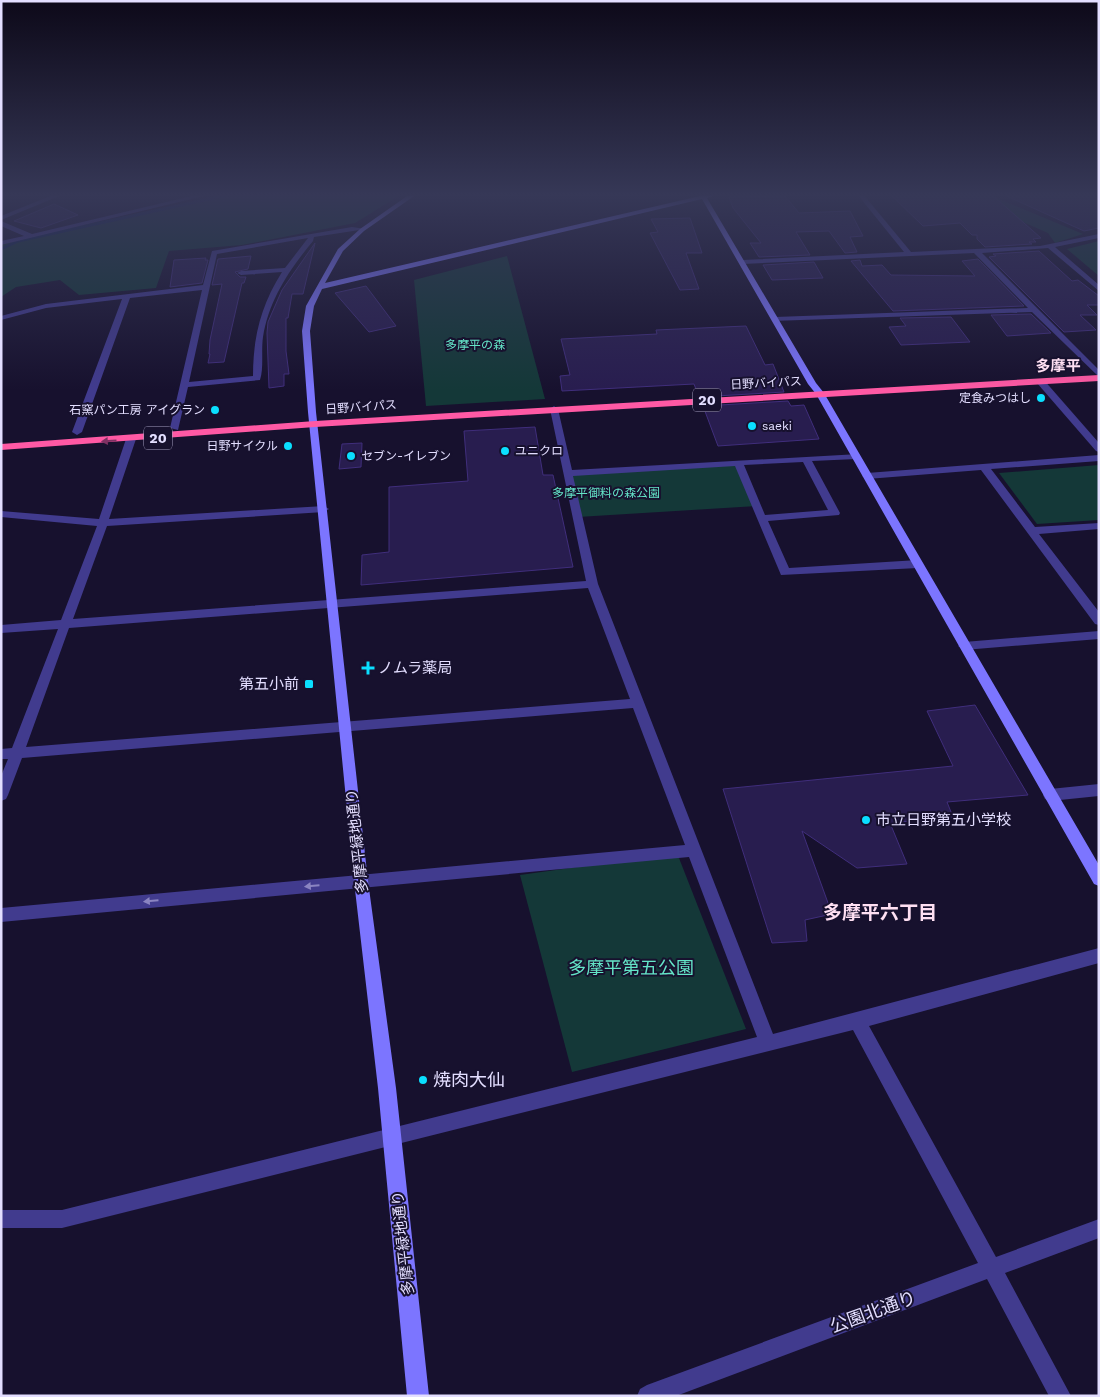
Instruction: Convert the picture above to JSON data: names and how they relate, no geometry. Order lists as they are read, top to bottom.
{
  "streets": {
    "highway": ["日野バイパス", "20"],
    "street": ["多摩平緑地通り", "公園北通り"]
  },
  "crossings": [
    ["日野バイパス", "多摩平緑地通り"]
  ],
  "districts": ["多摩平", "多摩平六丁目"],
  "parks": ["多摩平の森", "多摩平御料の森公園", "多摩平第五公園"],
  "places": {
    "other": [
      "定食みつはし",
      "石窯パン工房 アイグラン",
      "saeki",
      "日野サイクル",
      "ユニクロ",
      "セブン-イレブン",
      "市立日野第五小学校",
      "焼肉大仙"
    ],
    "health": ["ノムラ薬局"],
    "transit": ["第五小前"]
  }
}
